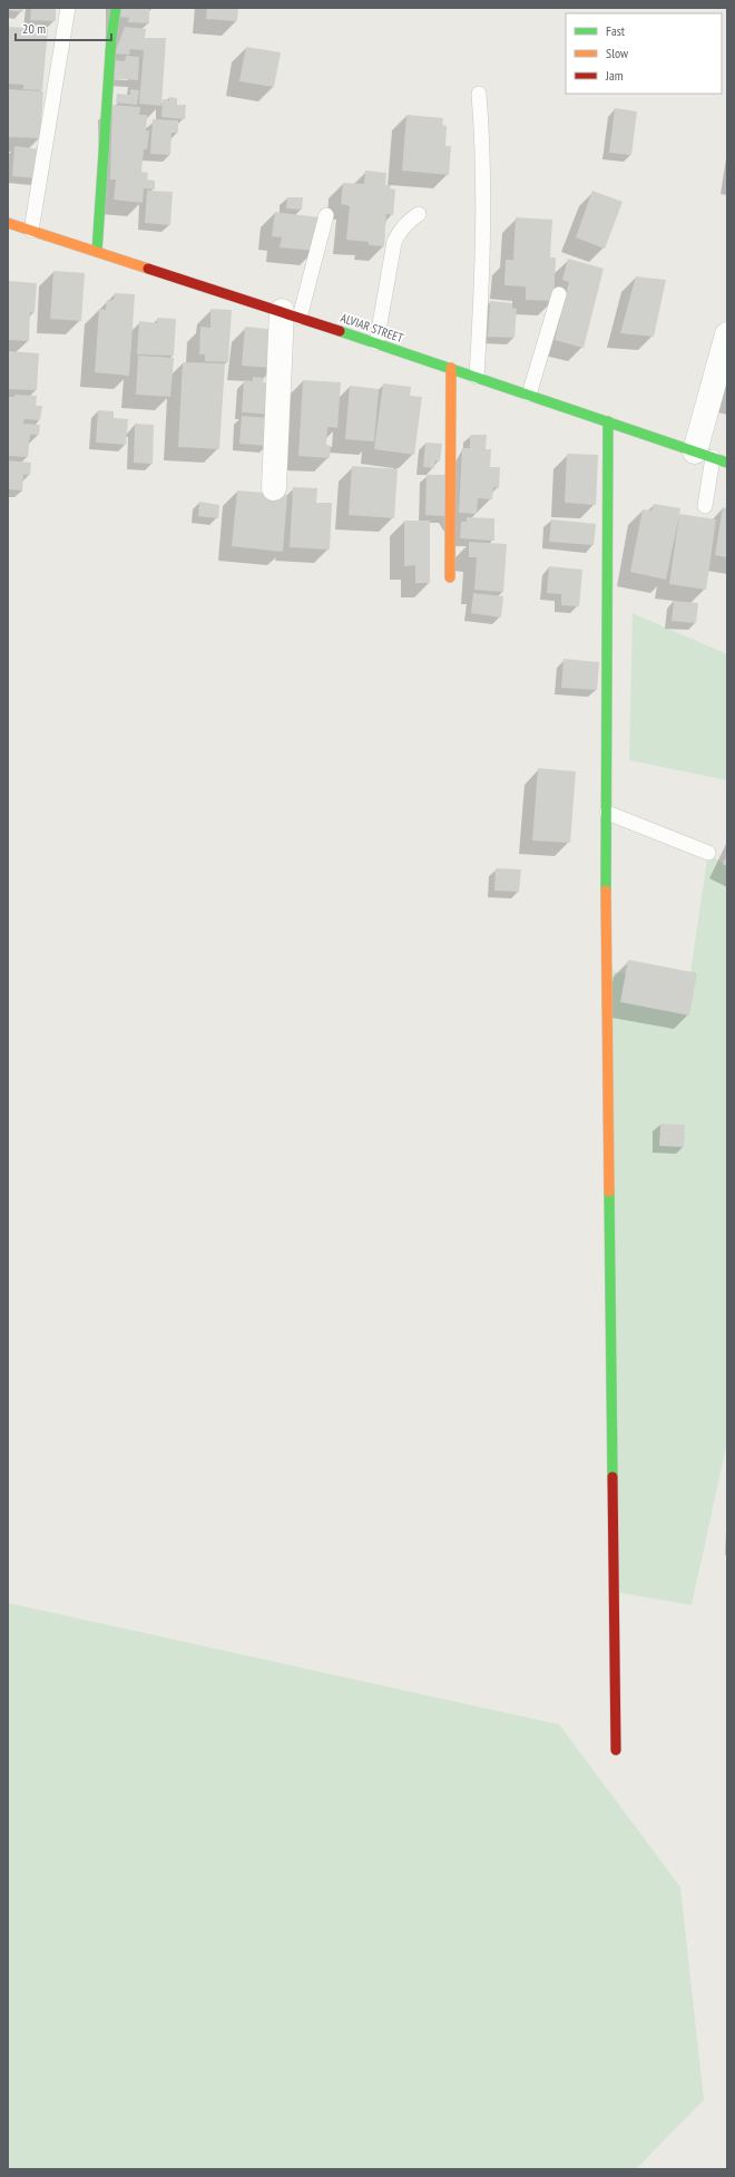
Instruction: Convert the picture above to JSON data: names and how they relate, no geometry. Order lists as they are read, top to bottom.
{
  "streets": {
    "street": ["ALVIAR STREET"]
  },
  "legend": ["Fast", "Slow", "Jam"],
  "scale_bar": "20 m"
}
